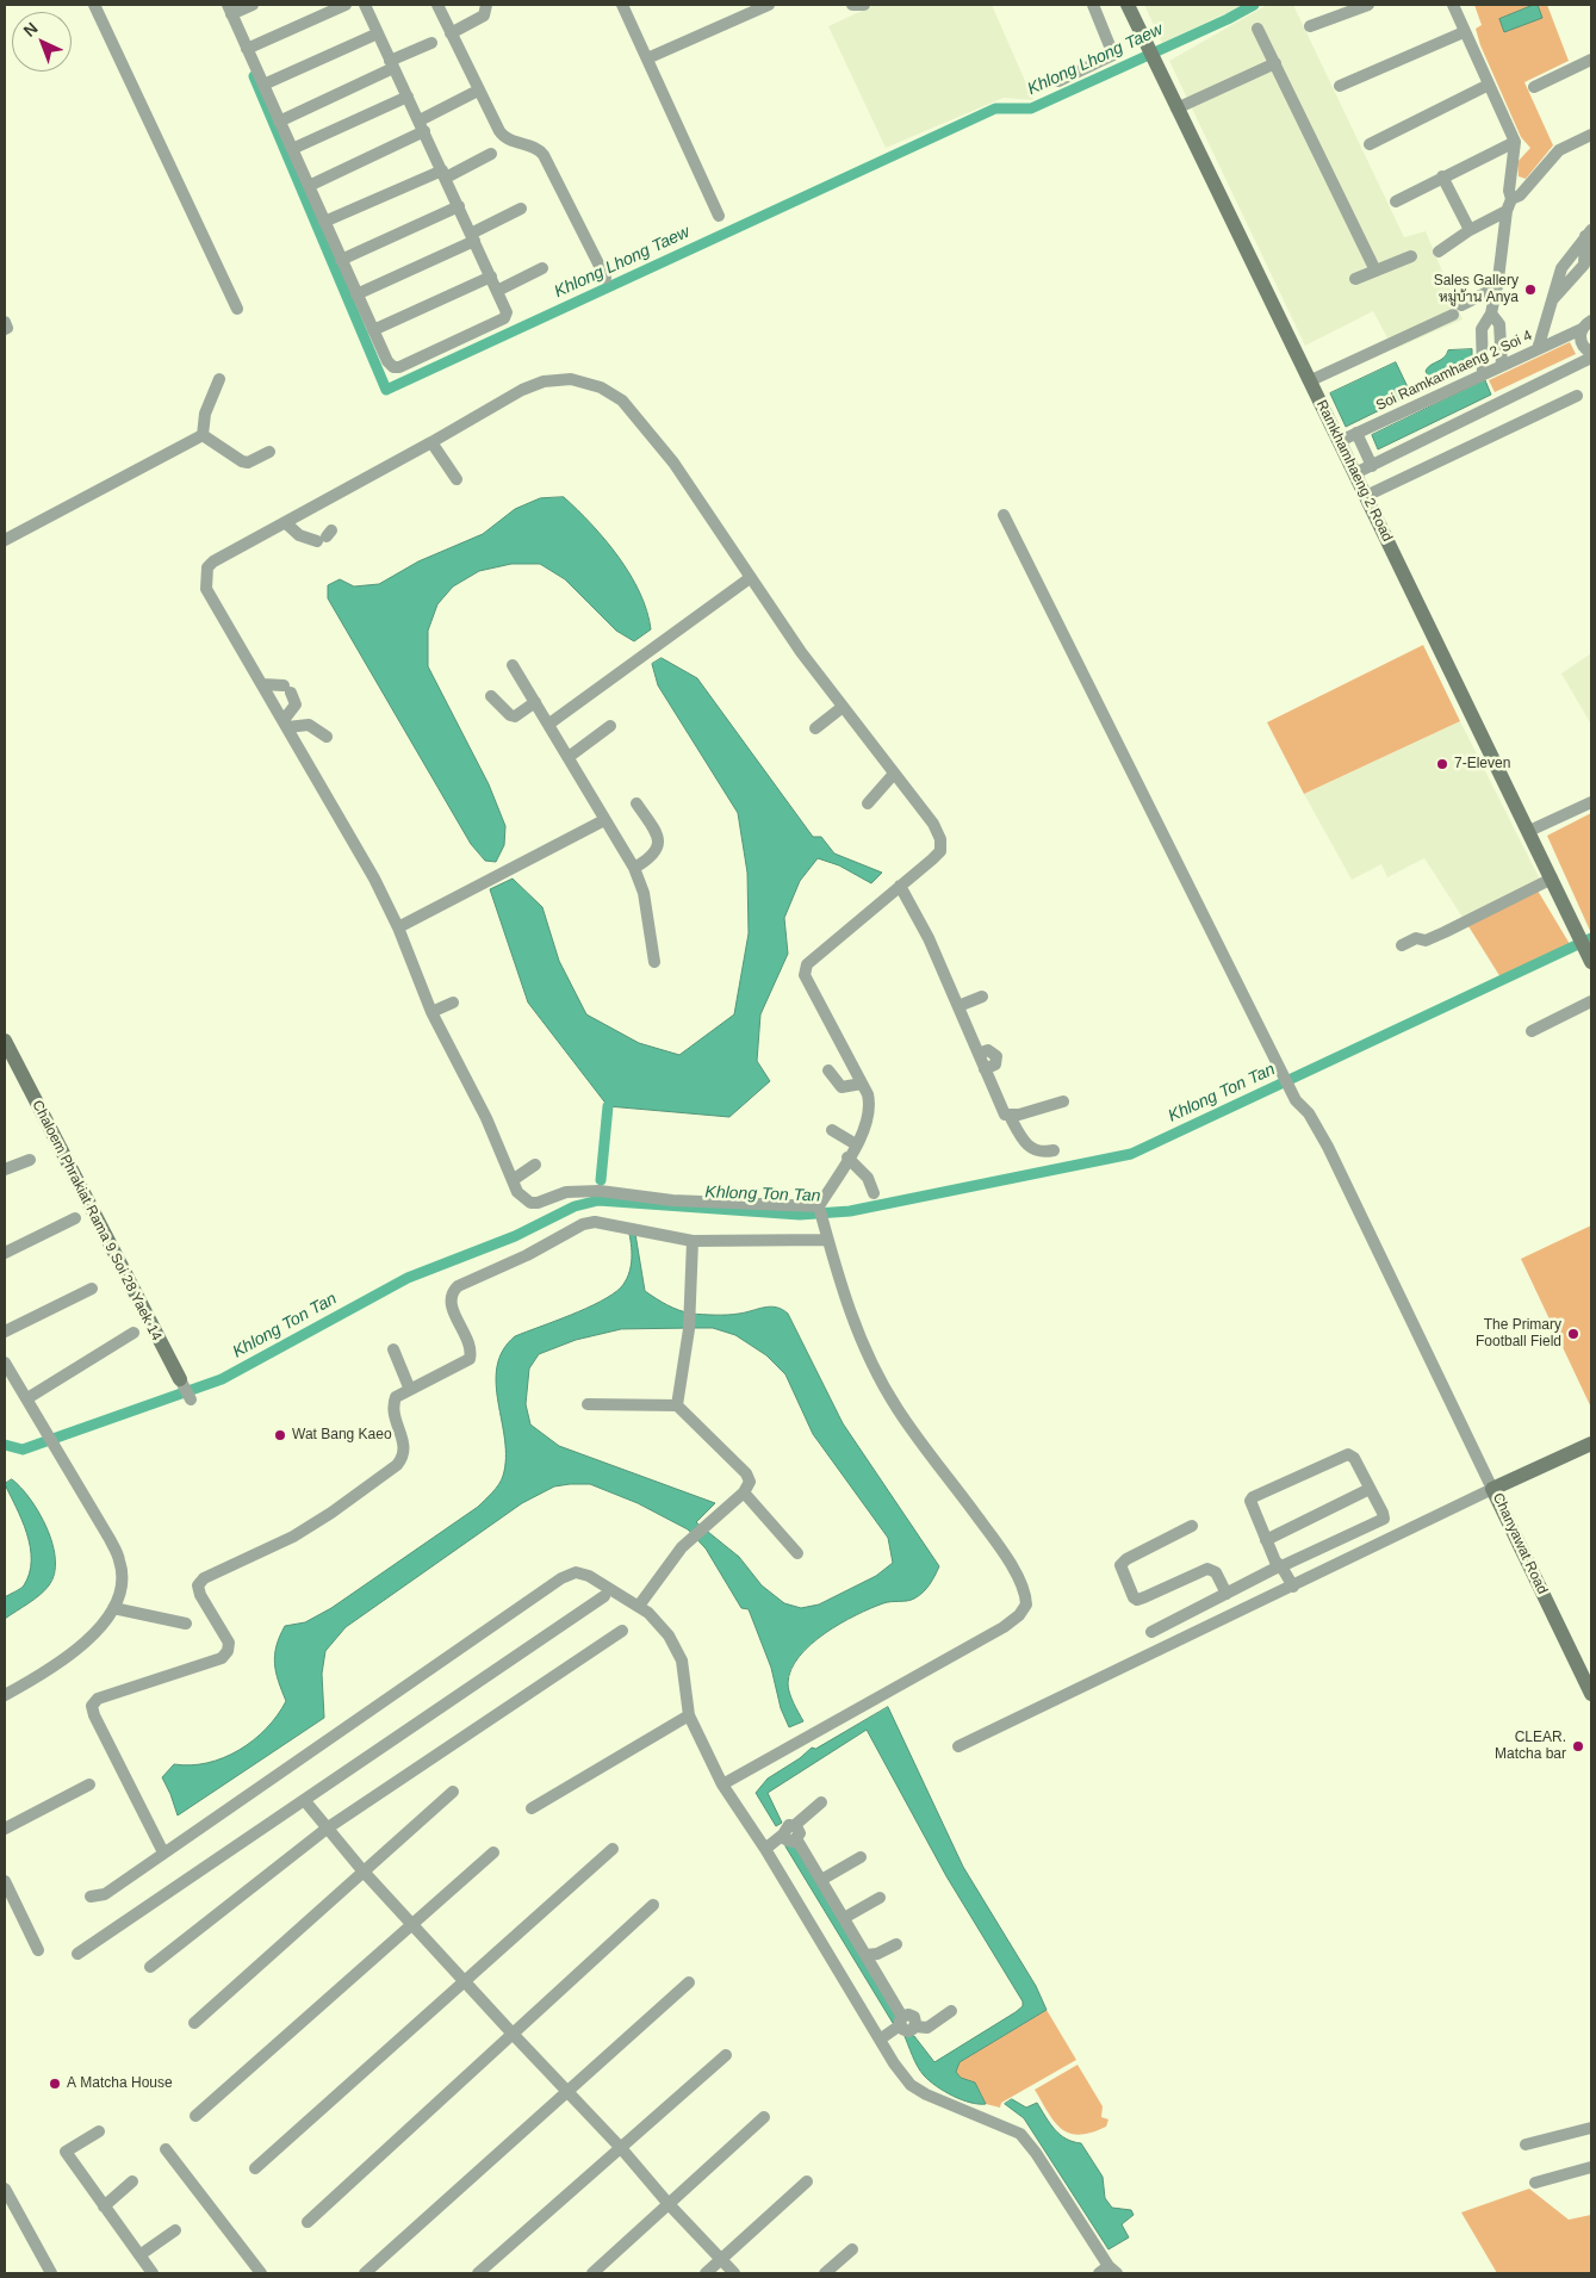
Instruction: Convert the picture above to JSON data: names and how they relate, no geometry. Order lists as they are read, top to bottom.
{
  "streets": {
    "main road": ["Ramkhamhaeng 2 Road", "Chaloem Phrakiat Rama 9 Soi 28 Yaek 14", "Chanyawat Road"],
    "street": ["Soi Ramkamhaeng 2 Soi 4"]
  },
  "crossings": [
    ["Soi Ramkamhaeng 2 Soi 4", "Ramkhamhaeng 2 Road"]
  ],
  "water": ["Khlong Lhong Taew", "Khlong Ton Tan"],
  "places": [
    "Sales Gallery หมู่บ้าน Anya",
    "7-Eleven",
    "The Primary Football Field",
    "Wat Bang Kaeo",
    "CLEAR. Matcha bar",
    "A Matcha House"
  ],
  "north": "top left"
}
